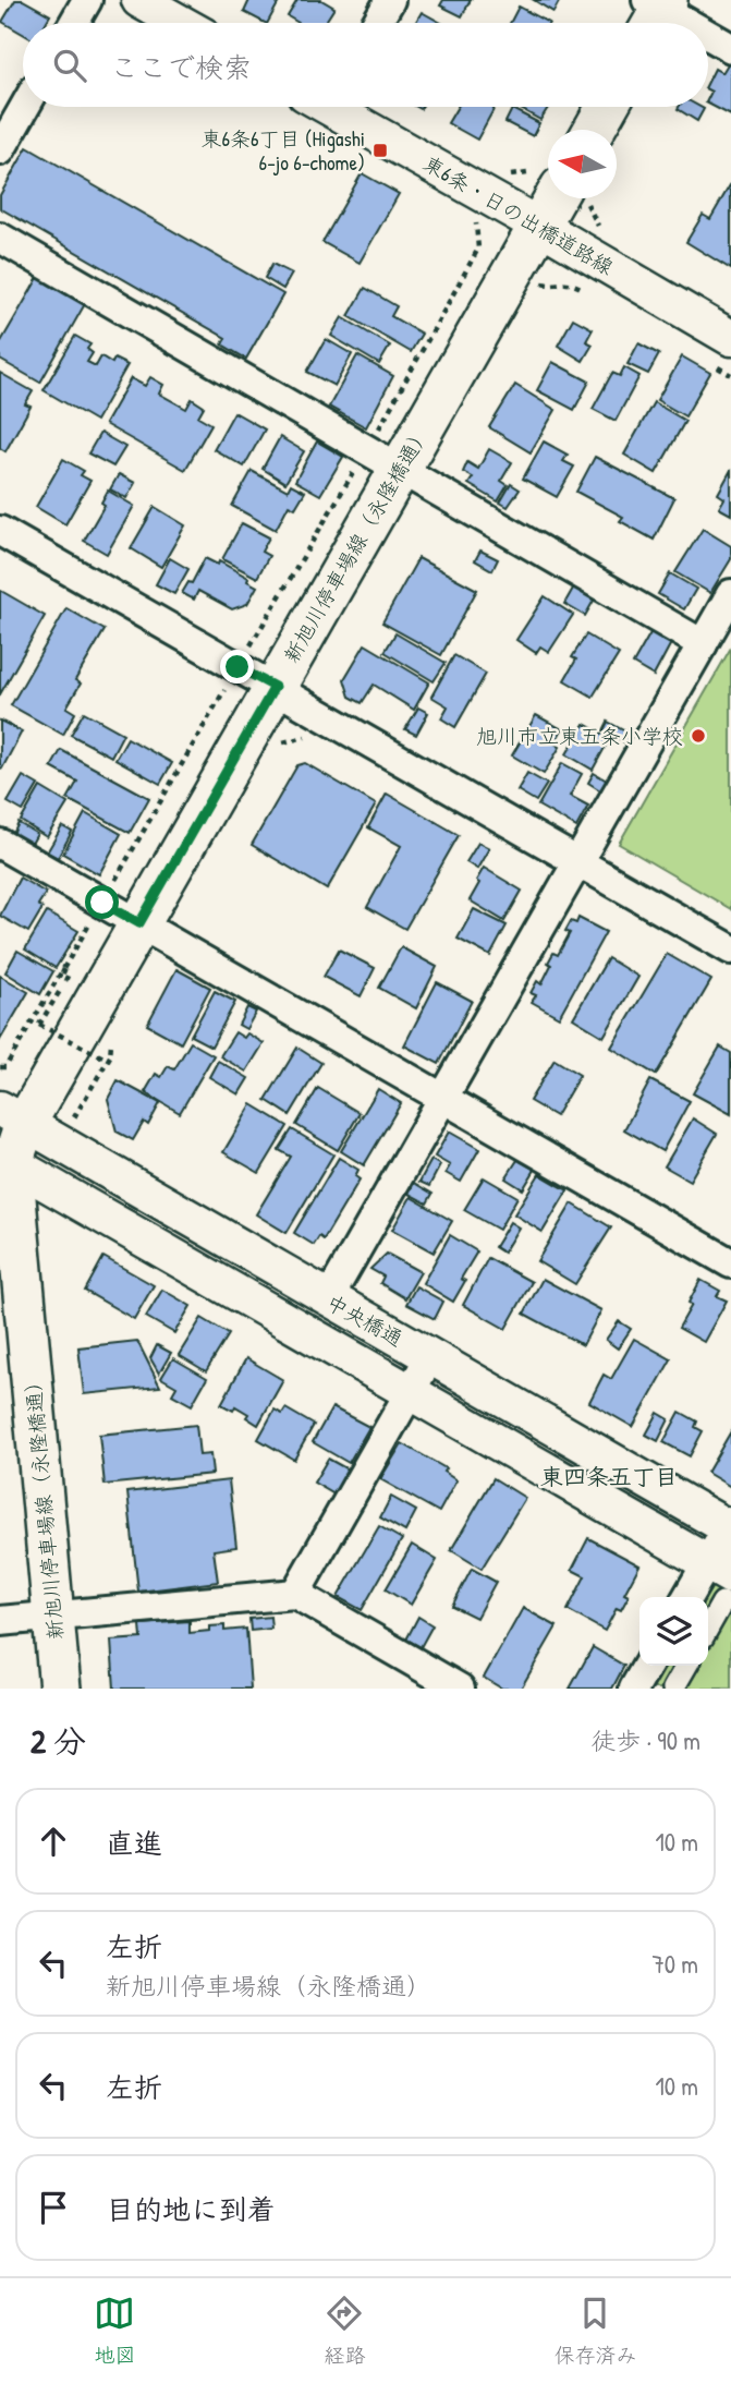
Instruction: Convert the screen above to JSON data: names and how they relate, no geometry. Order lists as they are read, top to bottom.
{
  "streets": {
    "main road": ["新旭川停車場線（永隆橋通）"],
    "street": ["東6条・日の出橋道路線", "中央橋通"]
  },
  "crossings": [
    ["東6条・日の出橋道路線", "新旭川停車場線（永隆橋通）"],
    ["新旭川停車場線（永隆橋通）", "中央橋通"]
  ],
  "districts": ["東四条五丁目"],
  "places": {
    "transit": ["東6条6丁目 (Higashi 6-jo 6-chome)"],
    "other": ["旭川市立東五条小学校"]
  },
  "north": "left",
  "page": {
    "search": "ここで検索",
    "heading": ["2 分", "徒歩 · 90 m"],
    "list": [
      ["直進", "10 m"],
      ["左折", "新旭川停車場線（永隆橋通）", "70 m"],
      ["左折", "10 m"],
      "目的地に到着"
    ],
    "nav": ["地図", "経路", "保存済み"]
  }
}
